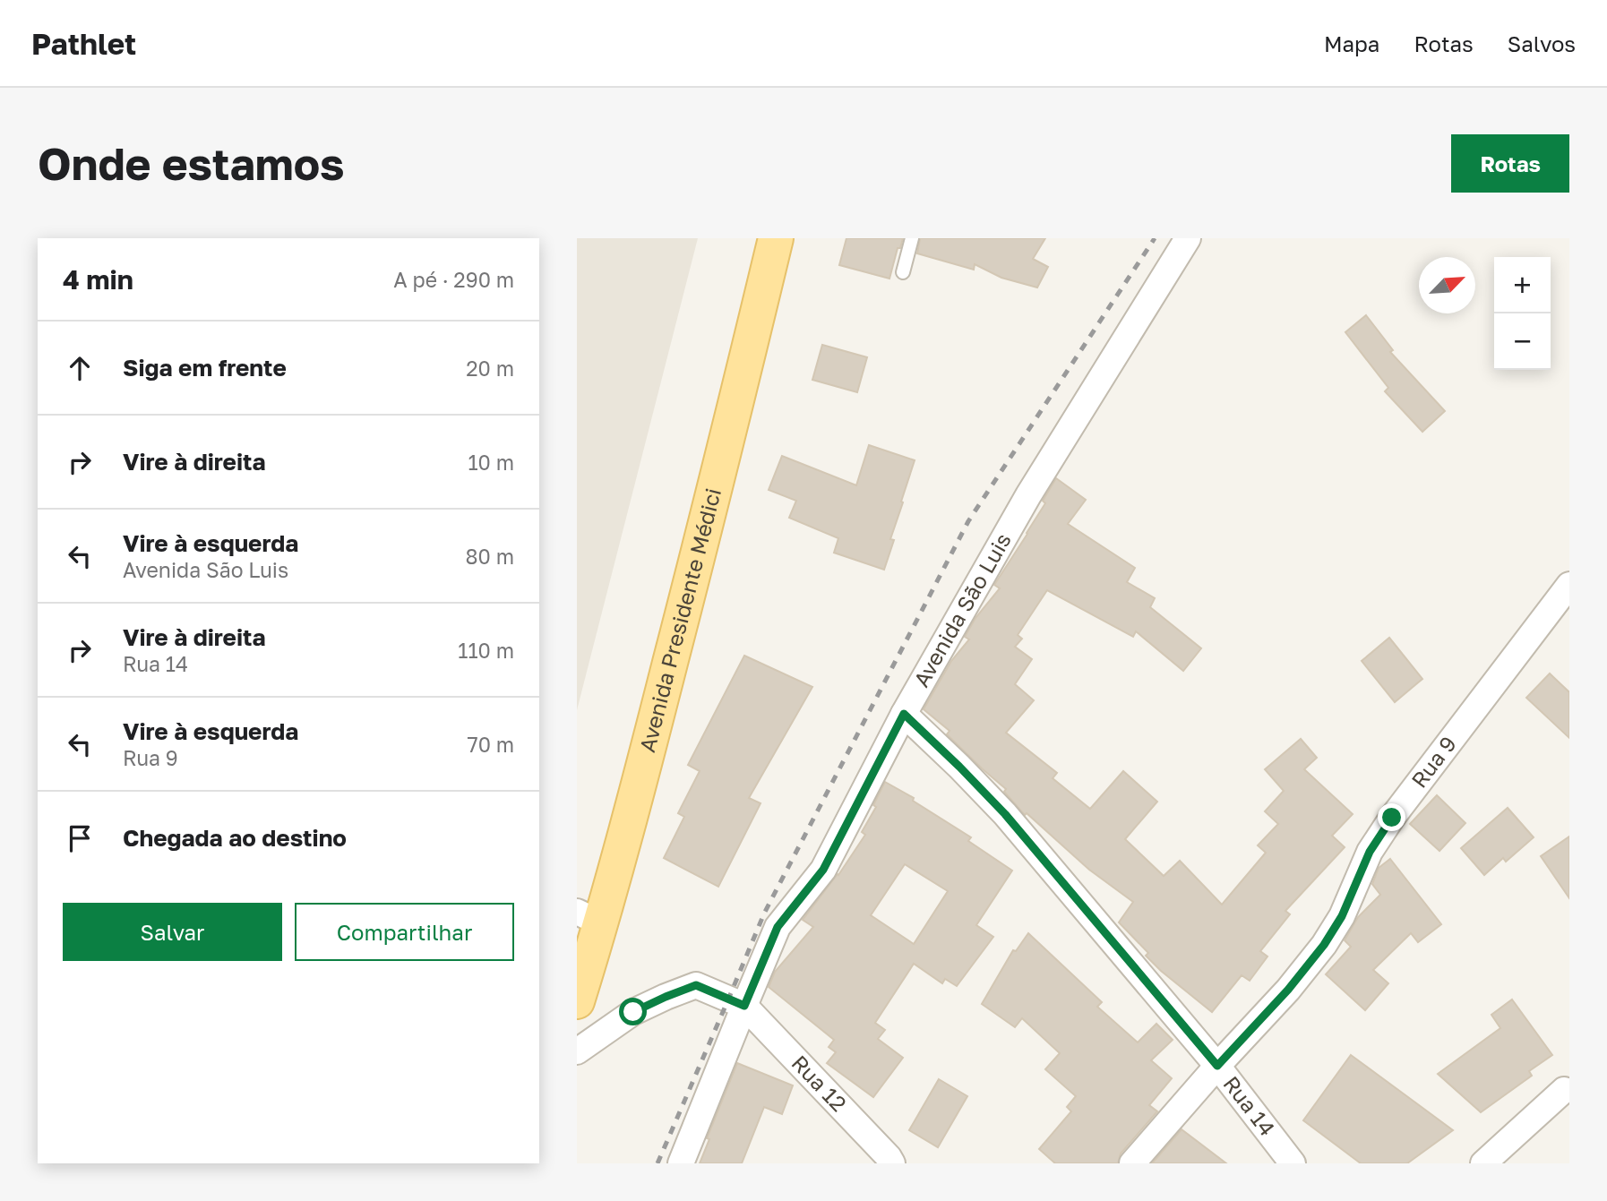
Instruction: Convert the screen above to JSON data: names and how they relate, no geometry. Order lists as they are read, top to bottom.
{
  "streets": {
    "main road": ["Avenida Presidente Médici"],
    "street": [
      "Avenida São Luis",
      "Rua 9",
      "Rua 12",
      "Rua 14"
    ]
  },
  "crossings": [
    ["Avenida São Luis", "Rua 12"],
    ["Avenida São Luis", "Rua 14"],
    ["Rua 9", "Rua 14"]
  ],
  "north": "top right",
  "page": {
    "header": "Pathlet",
    "nav": ["Mapa", "Rotas", "Salvos"],
    "buttons": [
      "Rotas",
      ["Salvar", "Compartilhar"]
    ],
    "title": "Onde estamos",
    "heading": ["4 min", "A pé · 290 m"],
    "map_buttons": ["+", "−"],
    "list": [
      ["Siga em frente", "20 m"],
      ["Vire à direita", "10 m"],
      ["Vire à esquerda", "Avenida São Luis", "80 m"],
      ["Vire à direita", "Rua 14", "110 m"],
      ["Vire à esquerda", "Rua 9", "70 m"],
      "Chegada ao destino"
    ]
  }
}
